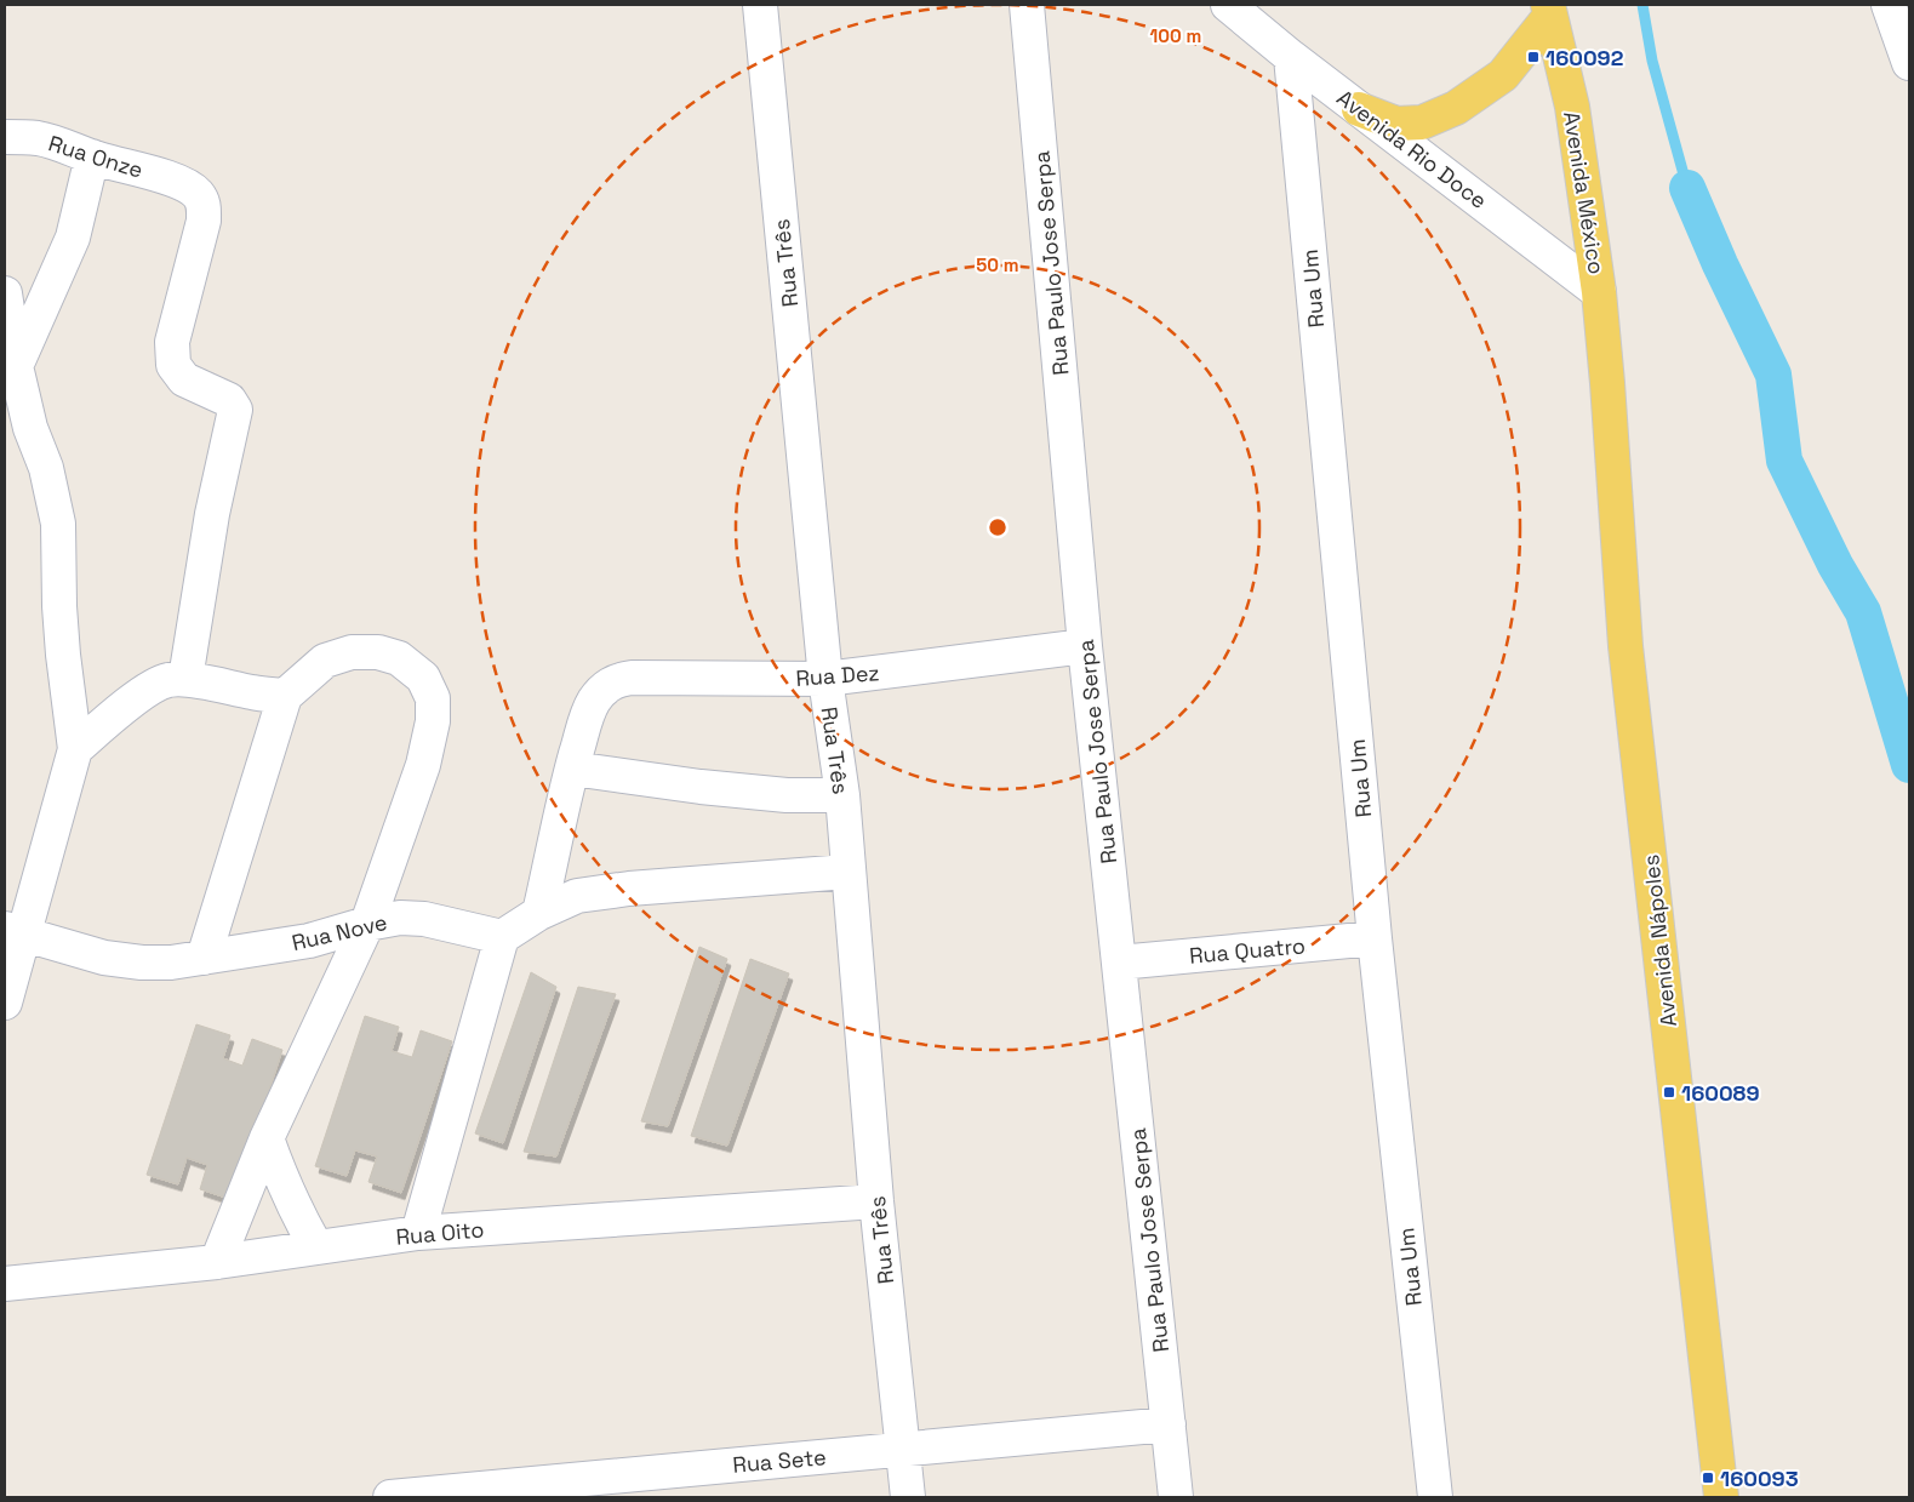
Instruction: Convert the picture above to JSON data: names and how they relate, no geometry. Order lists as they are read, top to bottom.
{
  "streets": {
    "main road": ["Avenida México", "Avenida Nápoles"],
    "street": [
      "Avenida Rio Doce",
      "Rua Onze",
      "Rua Três",
      "Rua Paulo Jose Serpa",
      "Rua Um",
      "Rua Dez",
      "Rua Nove",
      "Rua Quatro",
      "Rua Oito",
      "Rua Sete"
    ]
  },
  "crossings": [
    ["Avenida Rio Doce", "Avenida México"],
    ["Avenida Rio Doce", "Rua Um"],
    ["Avenida México", "Avenida Nápoles"],
    ["Rua Três", "Rua Dez"],
    ["Rua Três", "Rua Oito"],
    ["Rua Três", "Rua Sete"],
    ["Rua Paulo Jose Serpa", "Rua Dez"],
    ["Rua Paulo Jose Serpa", "Rua Quatro"],
    ["Rua Paulo Jose Serpa", "Rua Sete"],
    ["Rua Um", "Rua Quatro"]
  ],
  "places": {
    "transit": ["160092", "160089", "160093"]
  },
  "rings": ["100 m", "50 m"]
}
